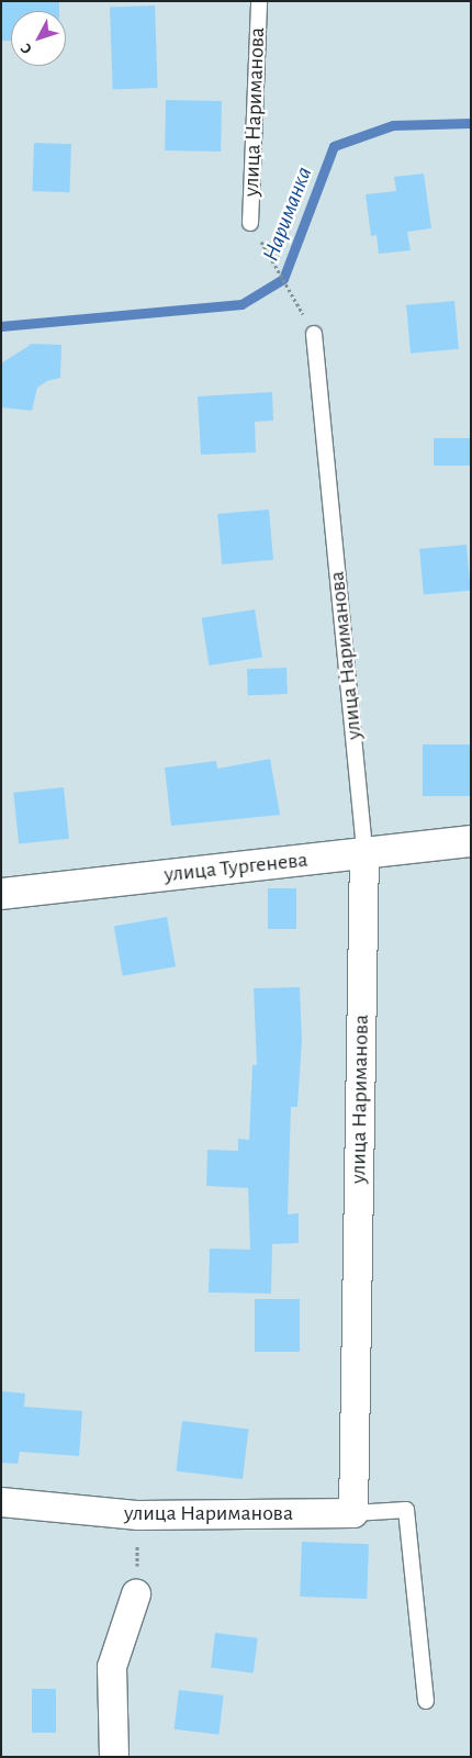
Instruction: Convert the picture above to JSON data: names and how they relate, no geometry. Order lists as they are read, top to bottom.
{
  "streets": {
    "street": ["улица Нариманова", "улица Тургенева"]
  },
  "crossings": [
    ["улица Нариманова", "улица Тургенева"]
  ],
  "water": ["Нариманка"],
  "north": "bottom left"
}
